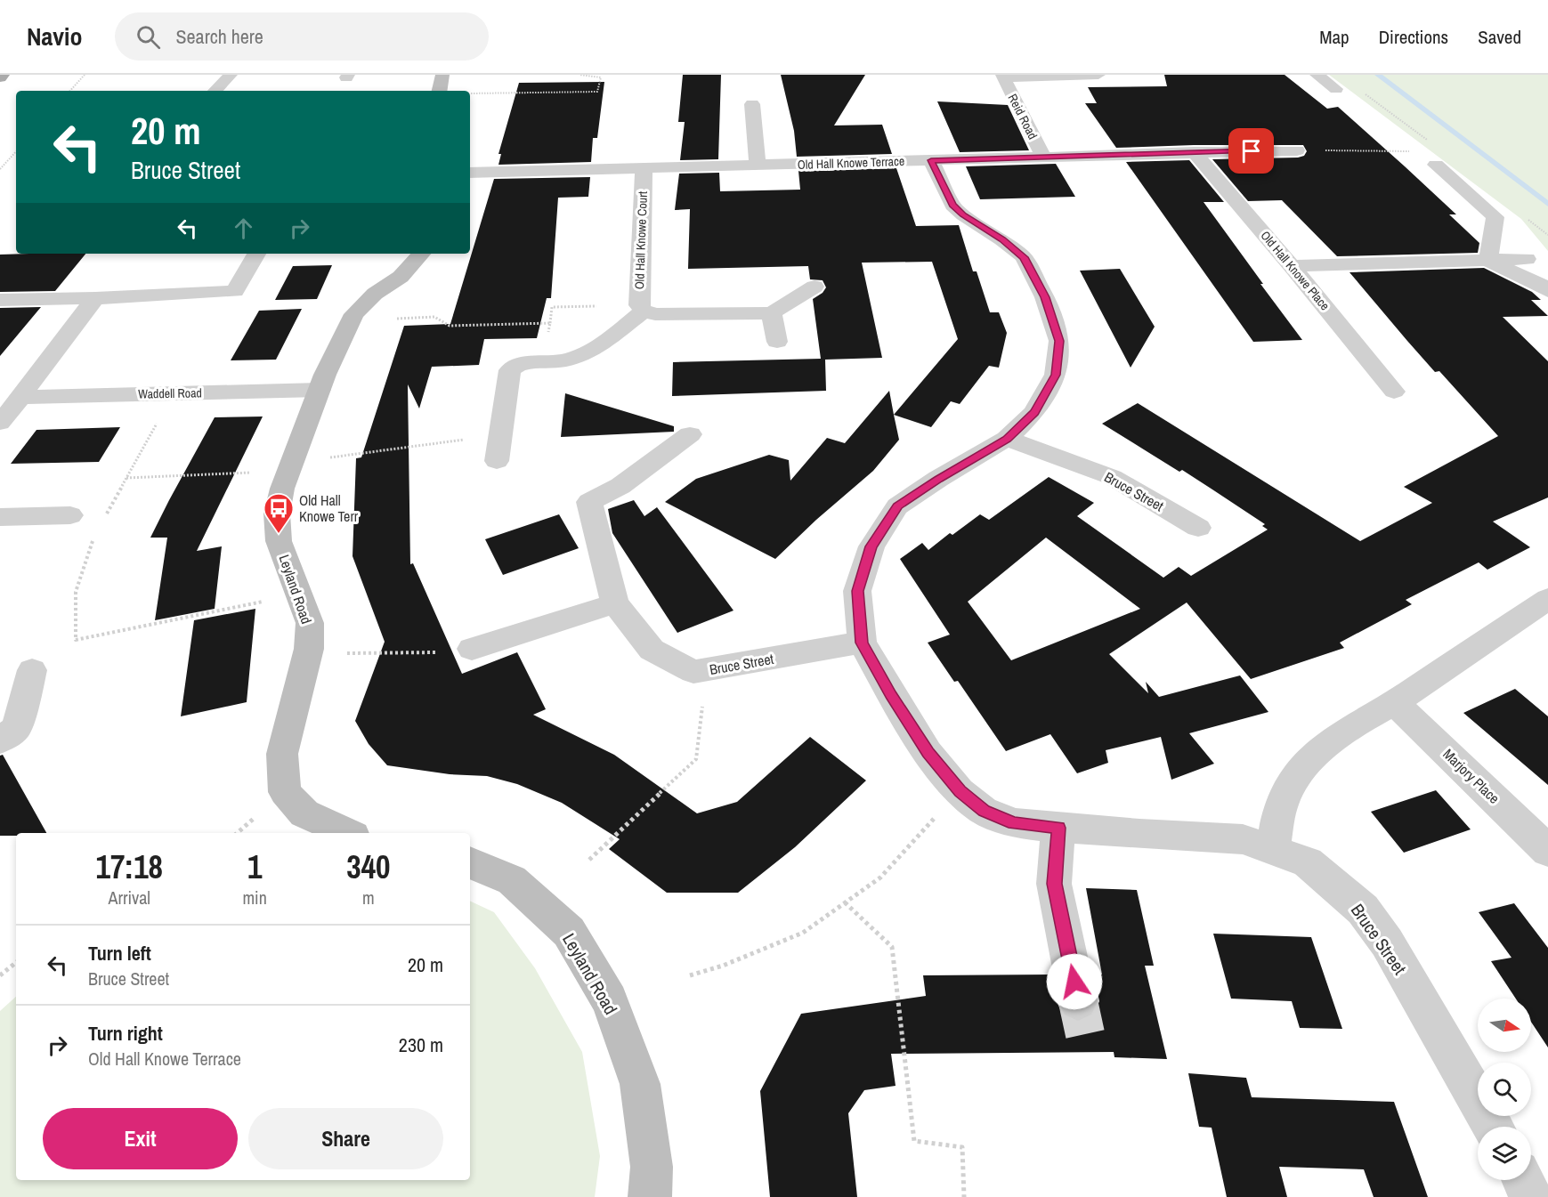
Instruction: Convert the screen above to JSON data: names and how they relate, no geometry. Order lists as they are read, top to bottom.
{
  "streets": {
    "street": [
      "Reid Road",
      "Old Hall Knowe Terrace",
      "Old Hall Knowe Court",
      "Old Hall Knowe Place",
      "Waddell Road",
      "Bruce Street",
      "Leyland Road",
      "Marjory Place"
    ]
  },
  "crossings": [
    ["Reid Road", "Old Hall Knowe Terrace"],
    ["Old Hall Knowe Terrace", "Old Hall Knowe Court"],
    ["Old Hall Knowe Terrace", "Old Hall Knowe Place"],
    ["Old Hall Knowe Terrace", "Bruce Street"],
    ["Waddell Road", "Leyland Road"]
  ],
  "places": {
    "bus stop": ["Old Hall Knowe Terr"]
  },
  "north": "right",
  "page": {
    "header": "Navio",
    "search": "Search here",
    "nav": ["Map", "Directions", "Saved"],
    "turn": ["20 m", "Bruce Street"],
    "eta": [
      "17:18",
      "Arrival",
      "1",
      "min",
      "340",
      "m"
    ],
    "list": [
      {
        "name": "Turn left",
        "note": "Bruce Street",
        "value": "20 m"
      },
      {
        "name": "Turn right",
        "note": "Old Hall Knowe Terrace",
        "value": "230 m"
      }
    ],
    "buttons": ["Exit", "Share"]
  }
}
